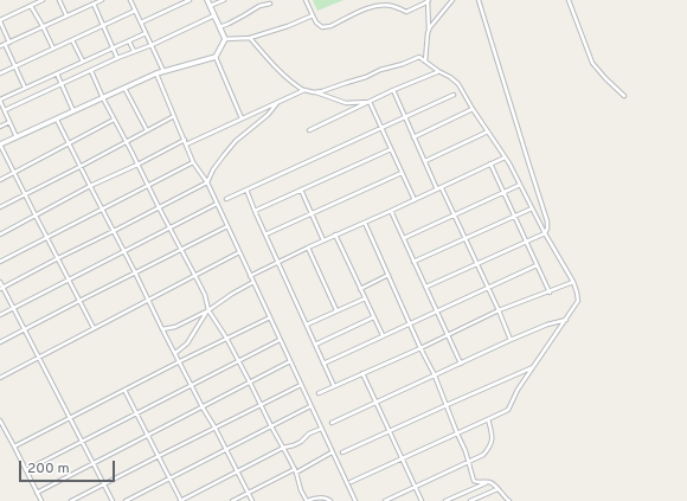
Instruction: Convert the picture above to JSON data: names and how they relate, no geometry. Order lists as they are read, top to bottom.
{
  "scale_bar": "200 m"
}
